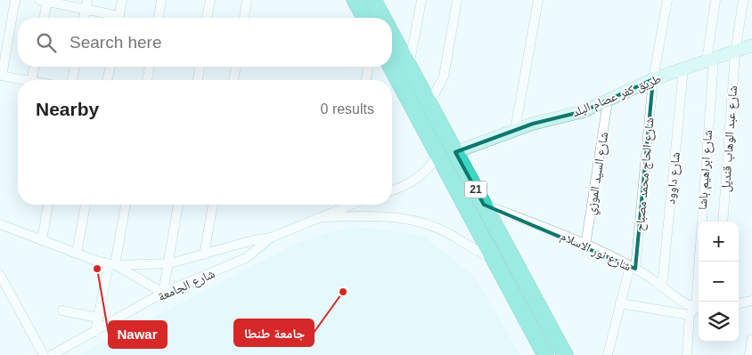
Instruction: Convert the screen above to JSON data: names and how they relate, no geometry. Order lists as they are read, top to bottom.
{
  "streets": {
    "highway": ["21"],
    "street": [
      "طريق كفر عصام البلد",
      "شارع عبد الوهاب قنديل",
      "شارع ابراهيم باشا",
      "شارع السيد الموزي",
      "شارع الحاج محمد مصباح",
      "شارع داوود",
      "شارع نور الاسلام",
      "شارع الجامعة"
    ]
  },
  "crossings": [
    ["طريق كفر عصام البلد", "شارع عبد الوهاب قنديل"],
    ["طريق كفر عصام البلد", "شارع ابراهيم باشا"],
    ["طريق كفر عصام البلد", "شارع السيد الموزي"],
    ["طريق كفر عصام البلد", "شارع الحاج محمد مصباح"],
    ["طريق كفر عصام البلد", "شارع داوود"],
    ["طريق كفر عصام البلد", "21"],
    ["شارع السيد الموزي", "شارع نور الاسلام"],
    ["شارع الحاج محمد مصباح", "شارع نور الاسلام"],
    ["شارع داوود", "شارع نور الاسلام"],
    ["21", "شارع نور الاسلام"],
    ["21", "شارع الجامعة"]
  ],
  "places": ["Nawar", "جامعة طنطا"],
  "page": {
    "search": "Search here",
    "heading": ["Nearby", "0 results"],
    "map_buttons": ["+", "−"]
  }
}
